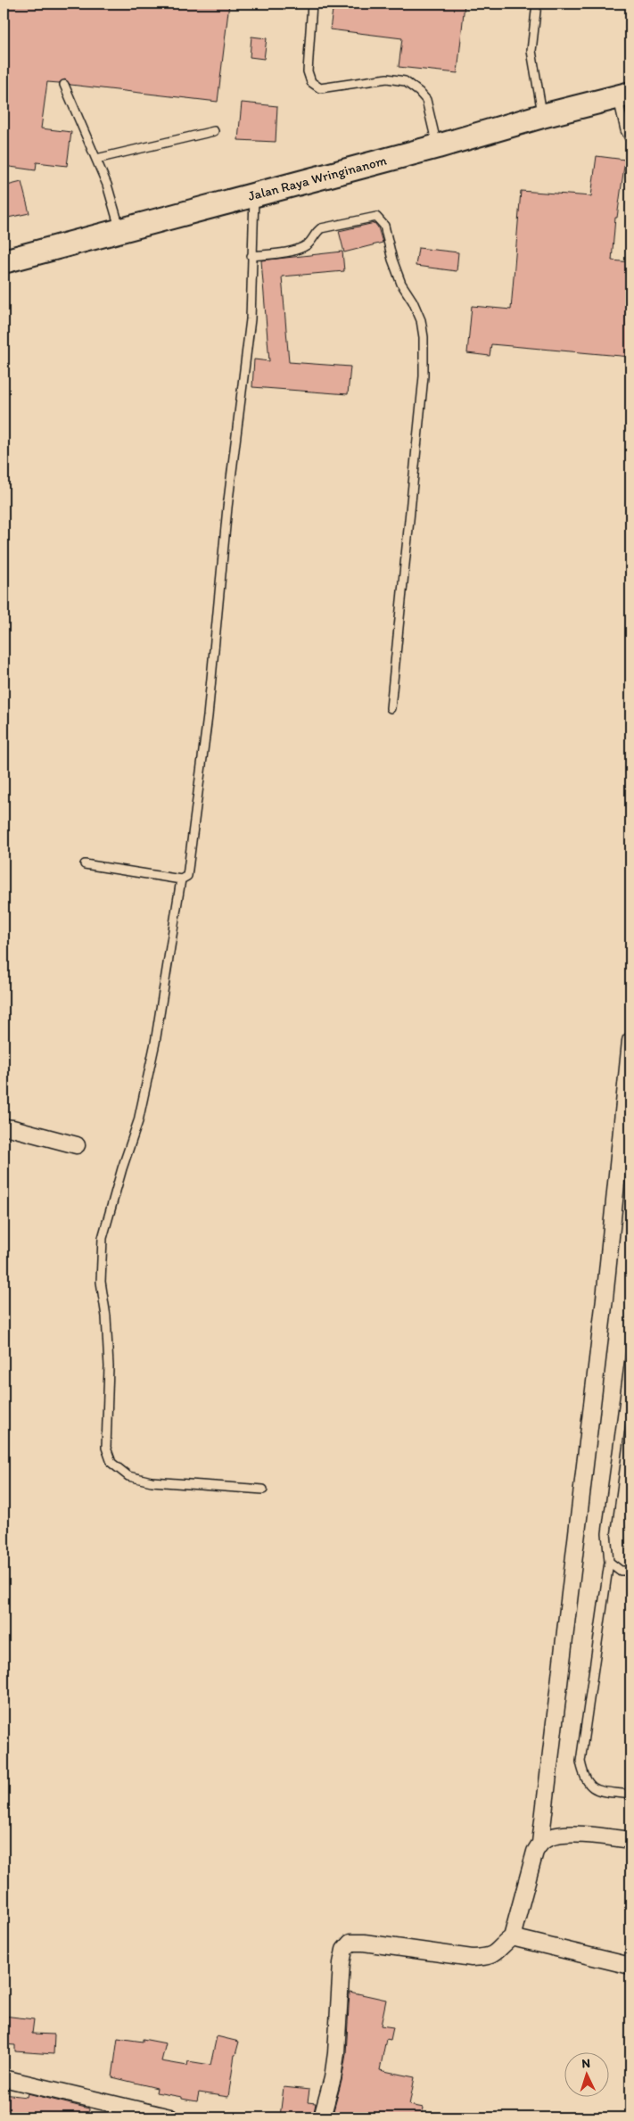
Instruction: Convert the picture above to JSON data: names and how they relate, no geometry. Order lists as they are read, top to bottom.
{
  "streets": {
    "main road": ["Jalan Raya Wringinanom"]
  },
  "north": "top"
}
